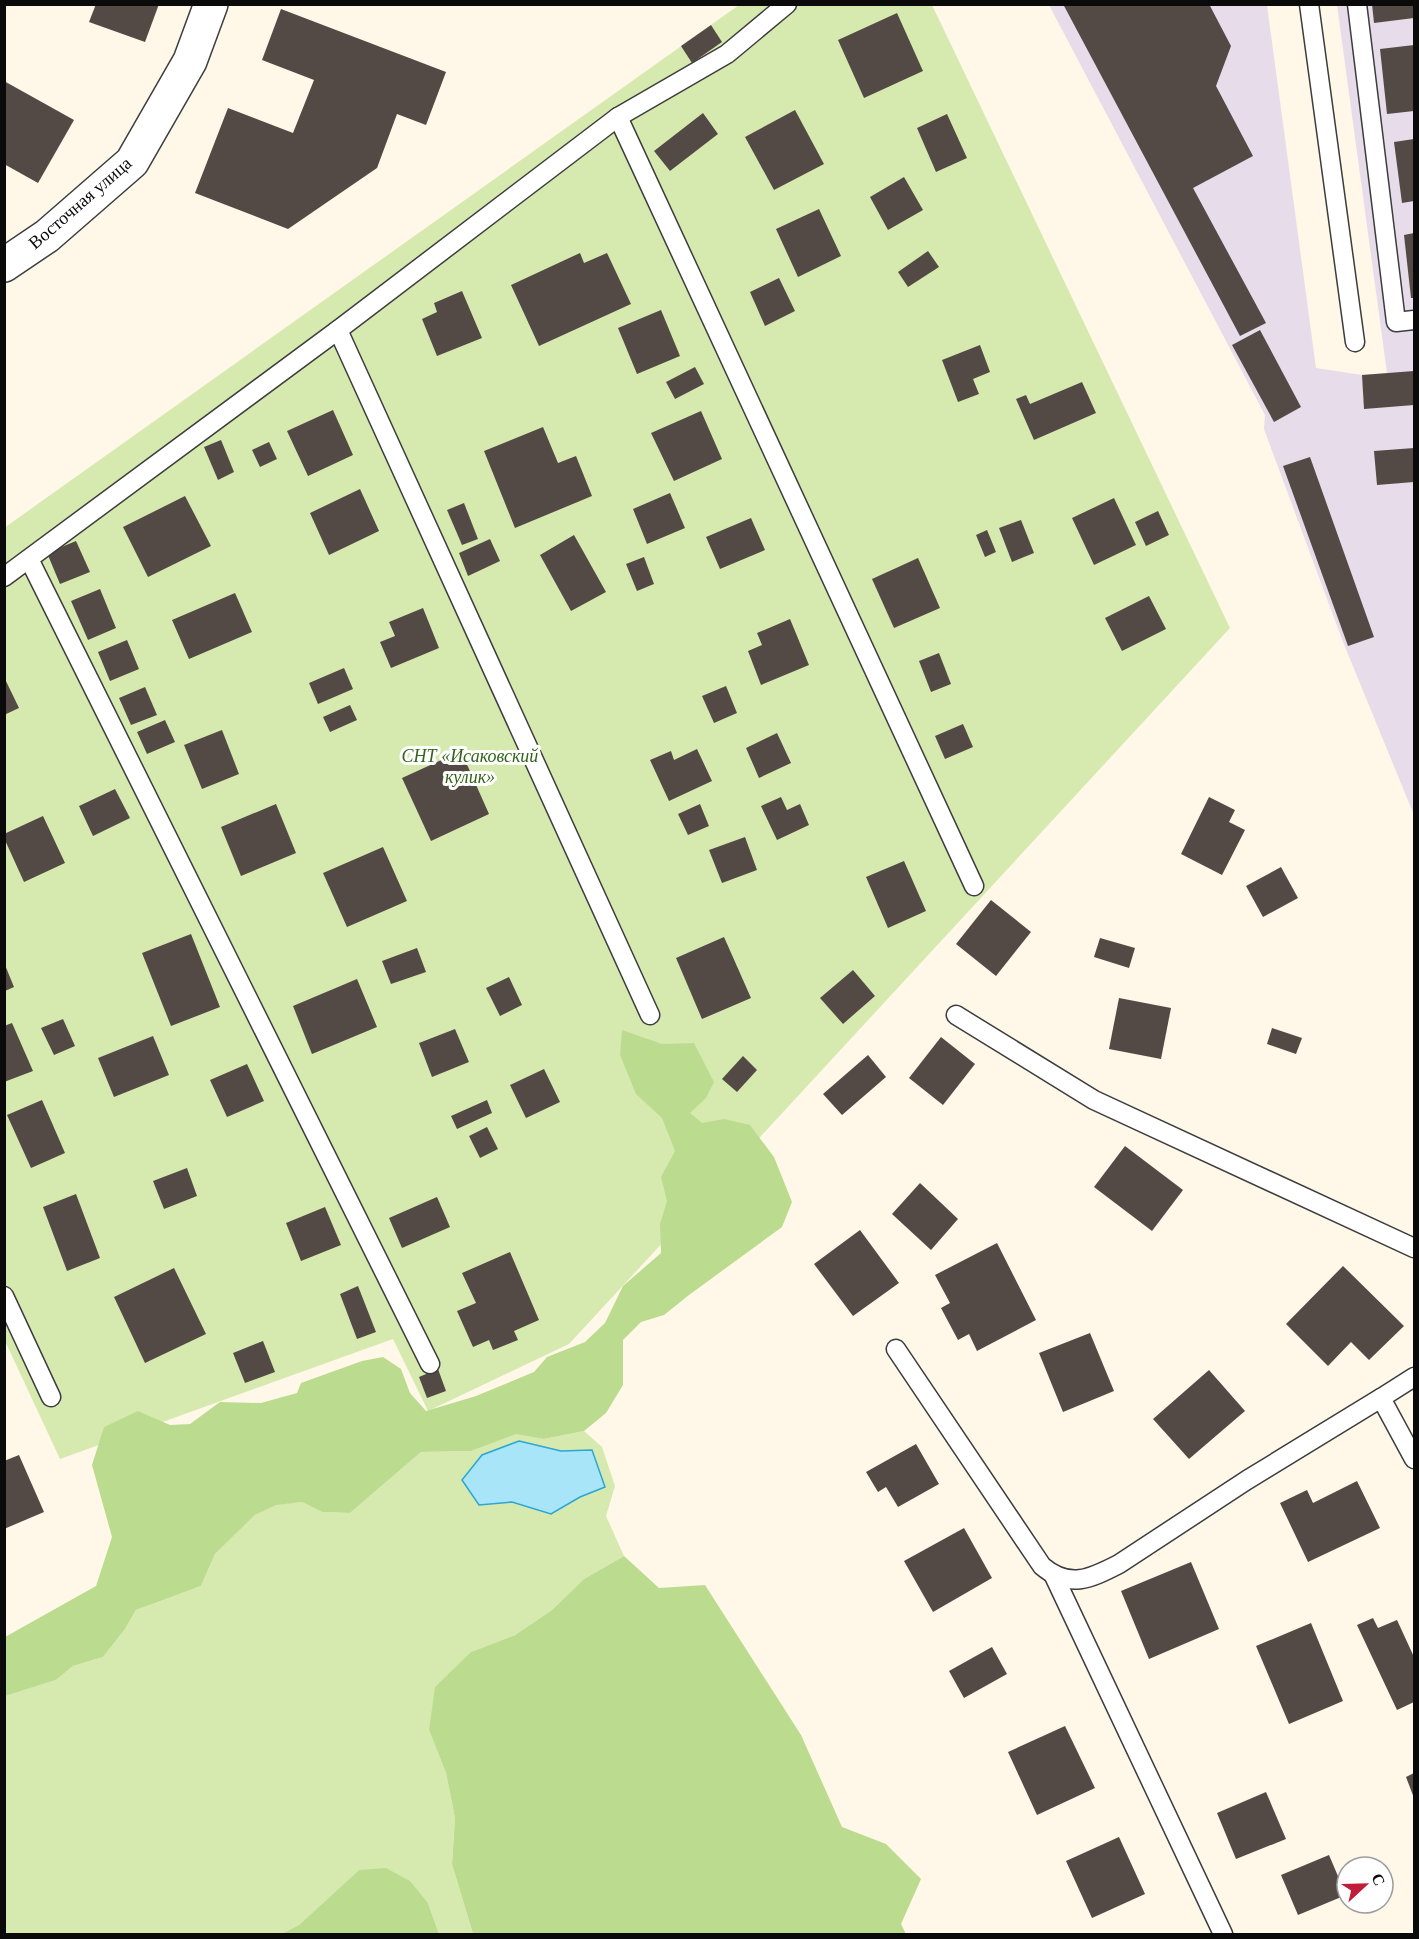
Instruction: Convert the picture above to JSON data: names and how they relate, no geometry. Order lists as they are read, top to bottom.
{
  "streets": {
    "street": ["Восточная улица"]
  },
  "parks": ["СНТ «Исаковский кулик»"],
  "north": "right"
}
